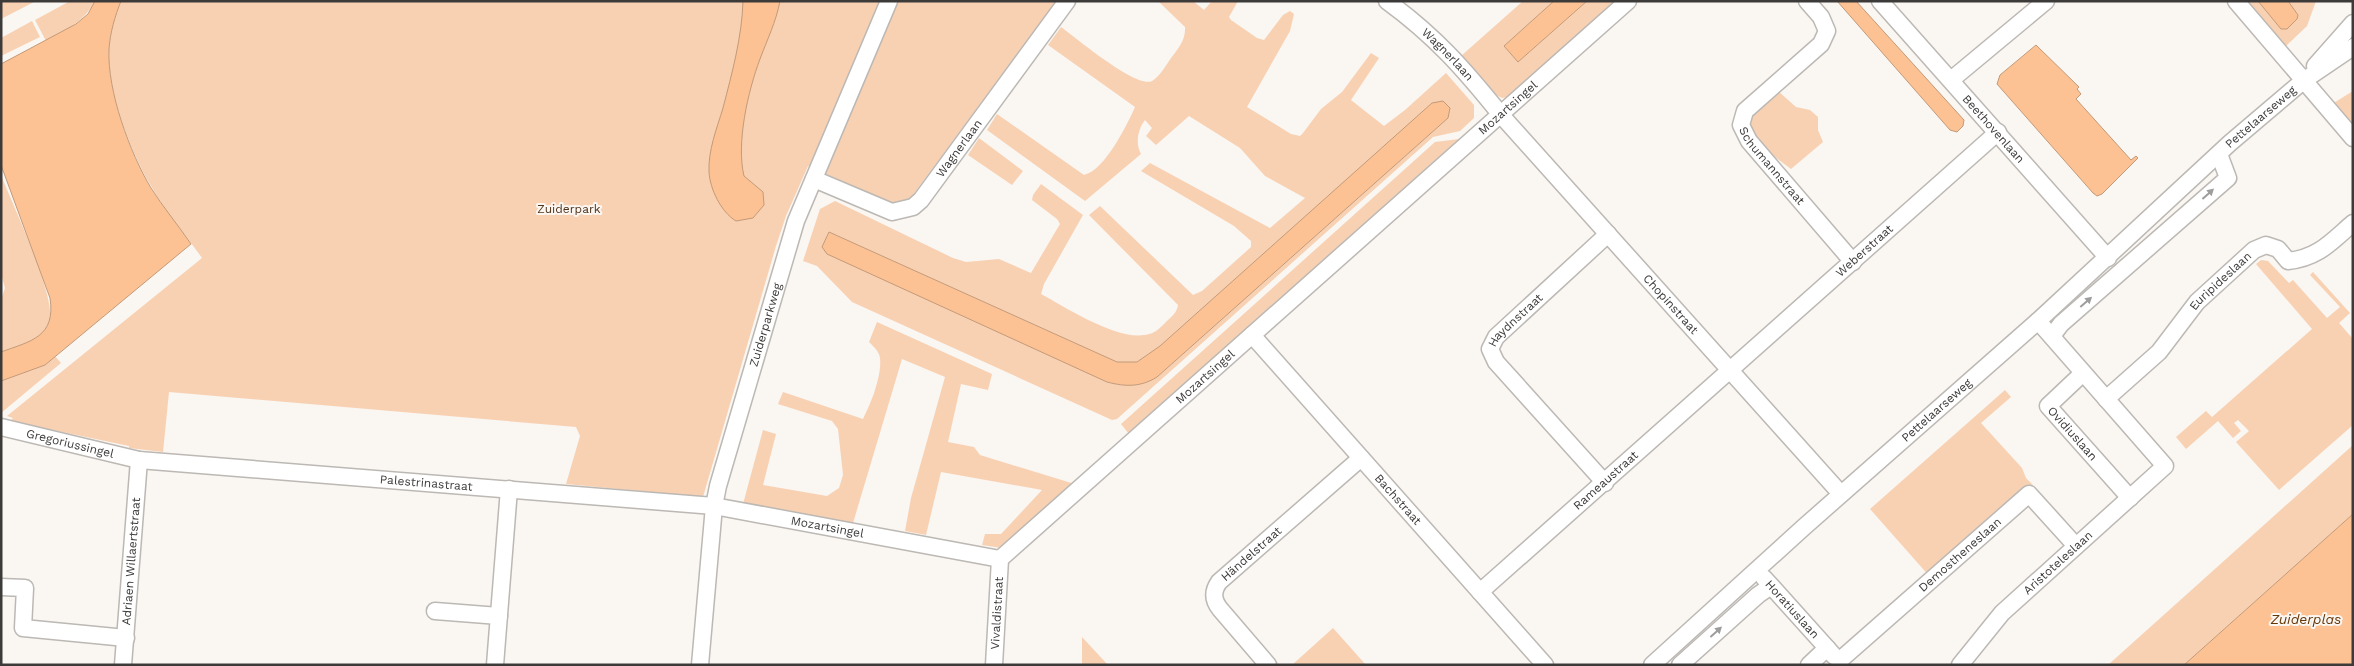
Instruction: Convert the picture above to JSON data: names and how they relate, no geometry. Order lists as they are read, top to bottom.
{
  "streets": {
    "street": [
      "Wagnerlaan",
      "Mozartsingel",
      "Pettelaarseweg",
      "Beethovenlaan",
      "Schumannstraat",
      "Weberstraat",
      "Euripideslaan",
      "Chopinstraat",
      "Haydnstraat",
      "Zuiderparkweg",
      "Ovidiuslaan",
      "Gregoriussingel",
      "Palestrinastraat",
      "Rameaustraat",
      "Bachstraat",
      "Händelstraat",
      "Demostheneslaan",
      "Adriaen Willaertstraat",
      "Aristoteleslaan",
      "Horatiuslaan",
      "Vivaldistraat"
    ]
  },
  "crossings": [
    ["Wagnerlaan", "Mozartsingel"],
    ["Wagnerlaan", "Chopinstraat"],
    ["Wagnerlaan", "Zuiderparkweg"],
    ["Mozartsingel", "Chopinstraat"],
    ["Mozartsingel", "Zuiderparkweg"],
    ["Mozartsingel", "Palestrinastraat"],
    ["Mozartsingel", "Bachstraat"],
    ["Mozartsingel", "Vivaldistraat"],
    ["Pettelaarseweg", "Beethovenlaan"],
    ["Pettelaarseweg", "Chopinstraat"],
    ["Pettelaarseweg", "Horatiuslaan"],
    ["Beethovenlaan", "Weberstraat"],
    ["Schumannstraat", "Weberstraat"],
    ["Weberstraat", "Chopinstraat"],
    ["Weberstraat", "Rameaustraat"],
    ["Euripideslaan", "Aristoteleslaan"],
    ["Chopinstraat", "Haydnstraat"],
    ["Chopinstraat", "Rameaustraat"],
    ["Haydnstraat", "Rameaustraat"],
    ["Zuiderparkweg", "Palestrinastraat"],
    ["Ovidiuslaan", "Aristoteleslaan"],
    ["Gregoriussingel", "Palestrinastraat"],
    ["Gregoriussingel", "Adriaen Willaertstraat"],
    ["Palestrinastraat", "Adriaen Willaertstraat"],
    ["Rameaustraat", "Bachstraat"],
    ["Bachstraat", "Händelstraat"],
    ["Demostheneslaan", "Aristoteleslaan"],
    ["Demostheneslaan", "Horatiuslaan"]
  ],
  "water": ["Zuiderplas"],
  "parks": ["Zuiderpark"]
}
